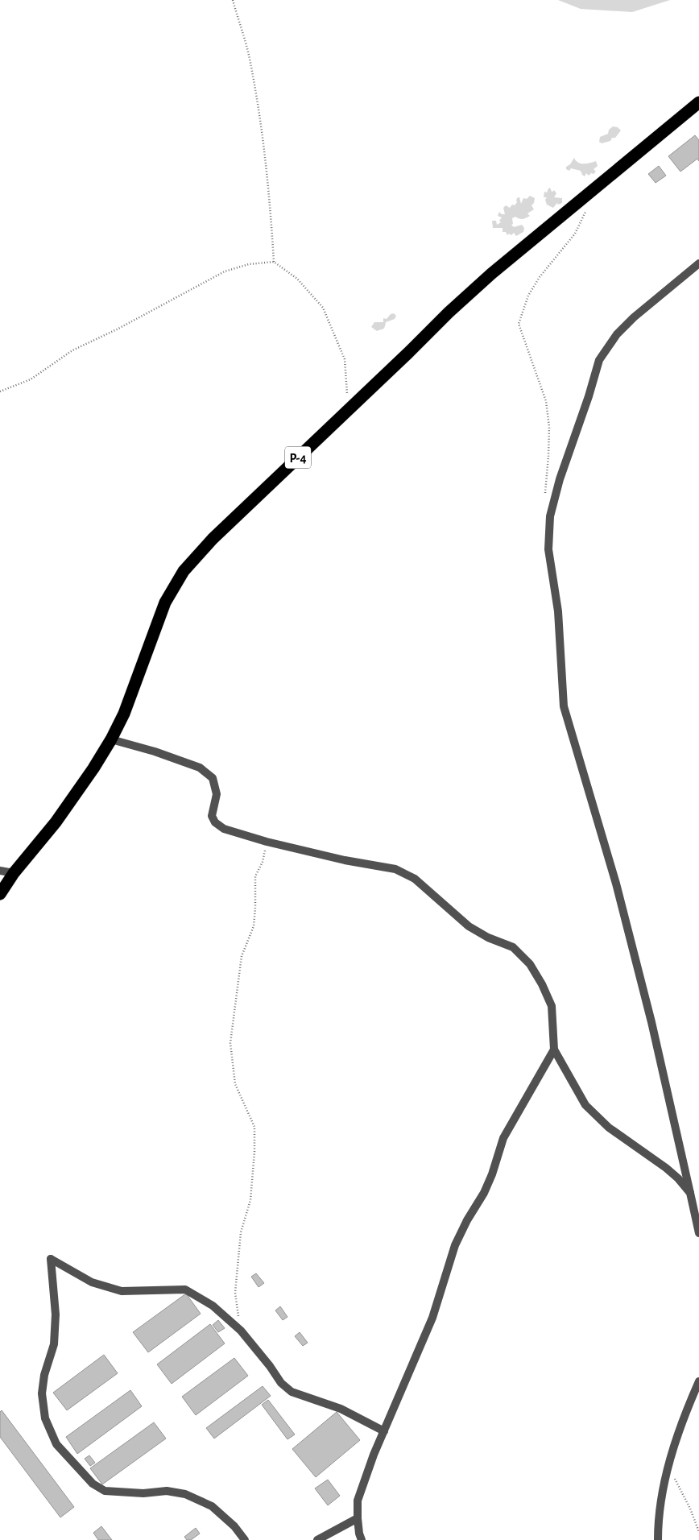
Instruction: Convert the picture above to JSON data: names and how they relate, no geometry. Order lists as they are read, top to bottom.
{
  "streets": {
    "highway": ["P-4"]
  }
}
